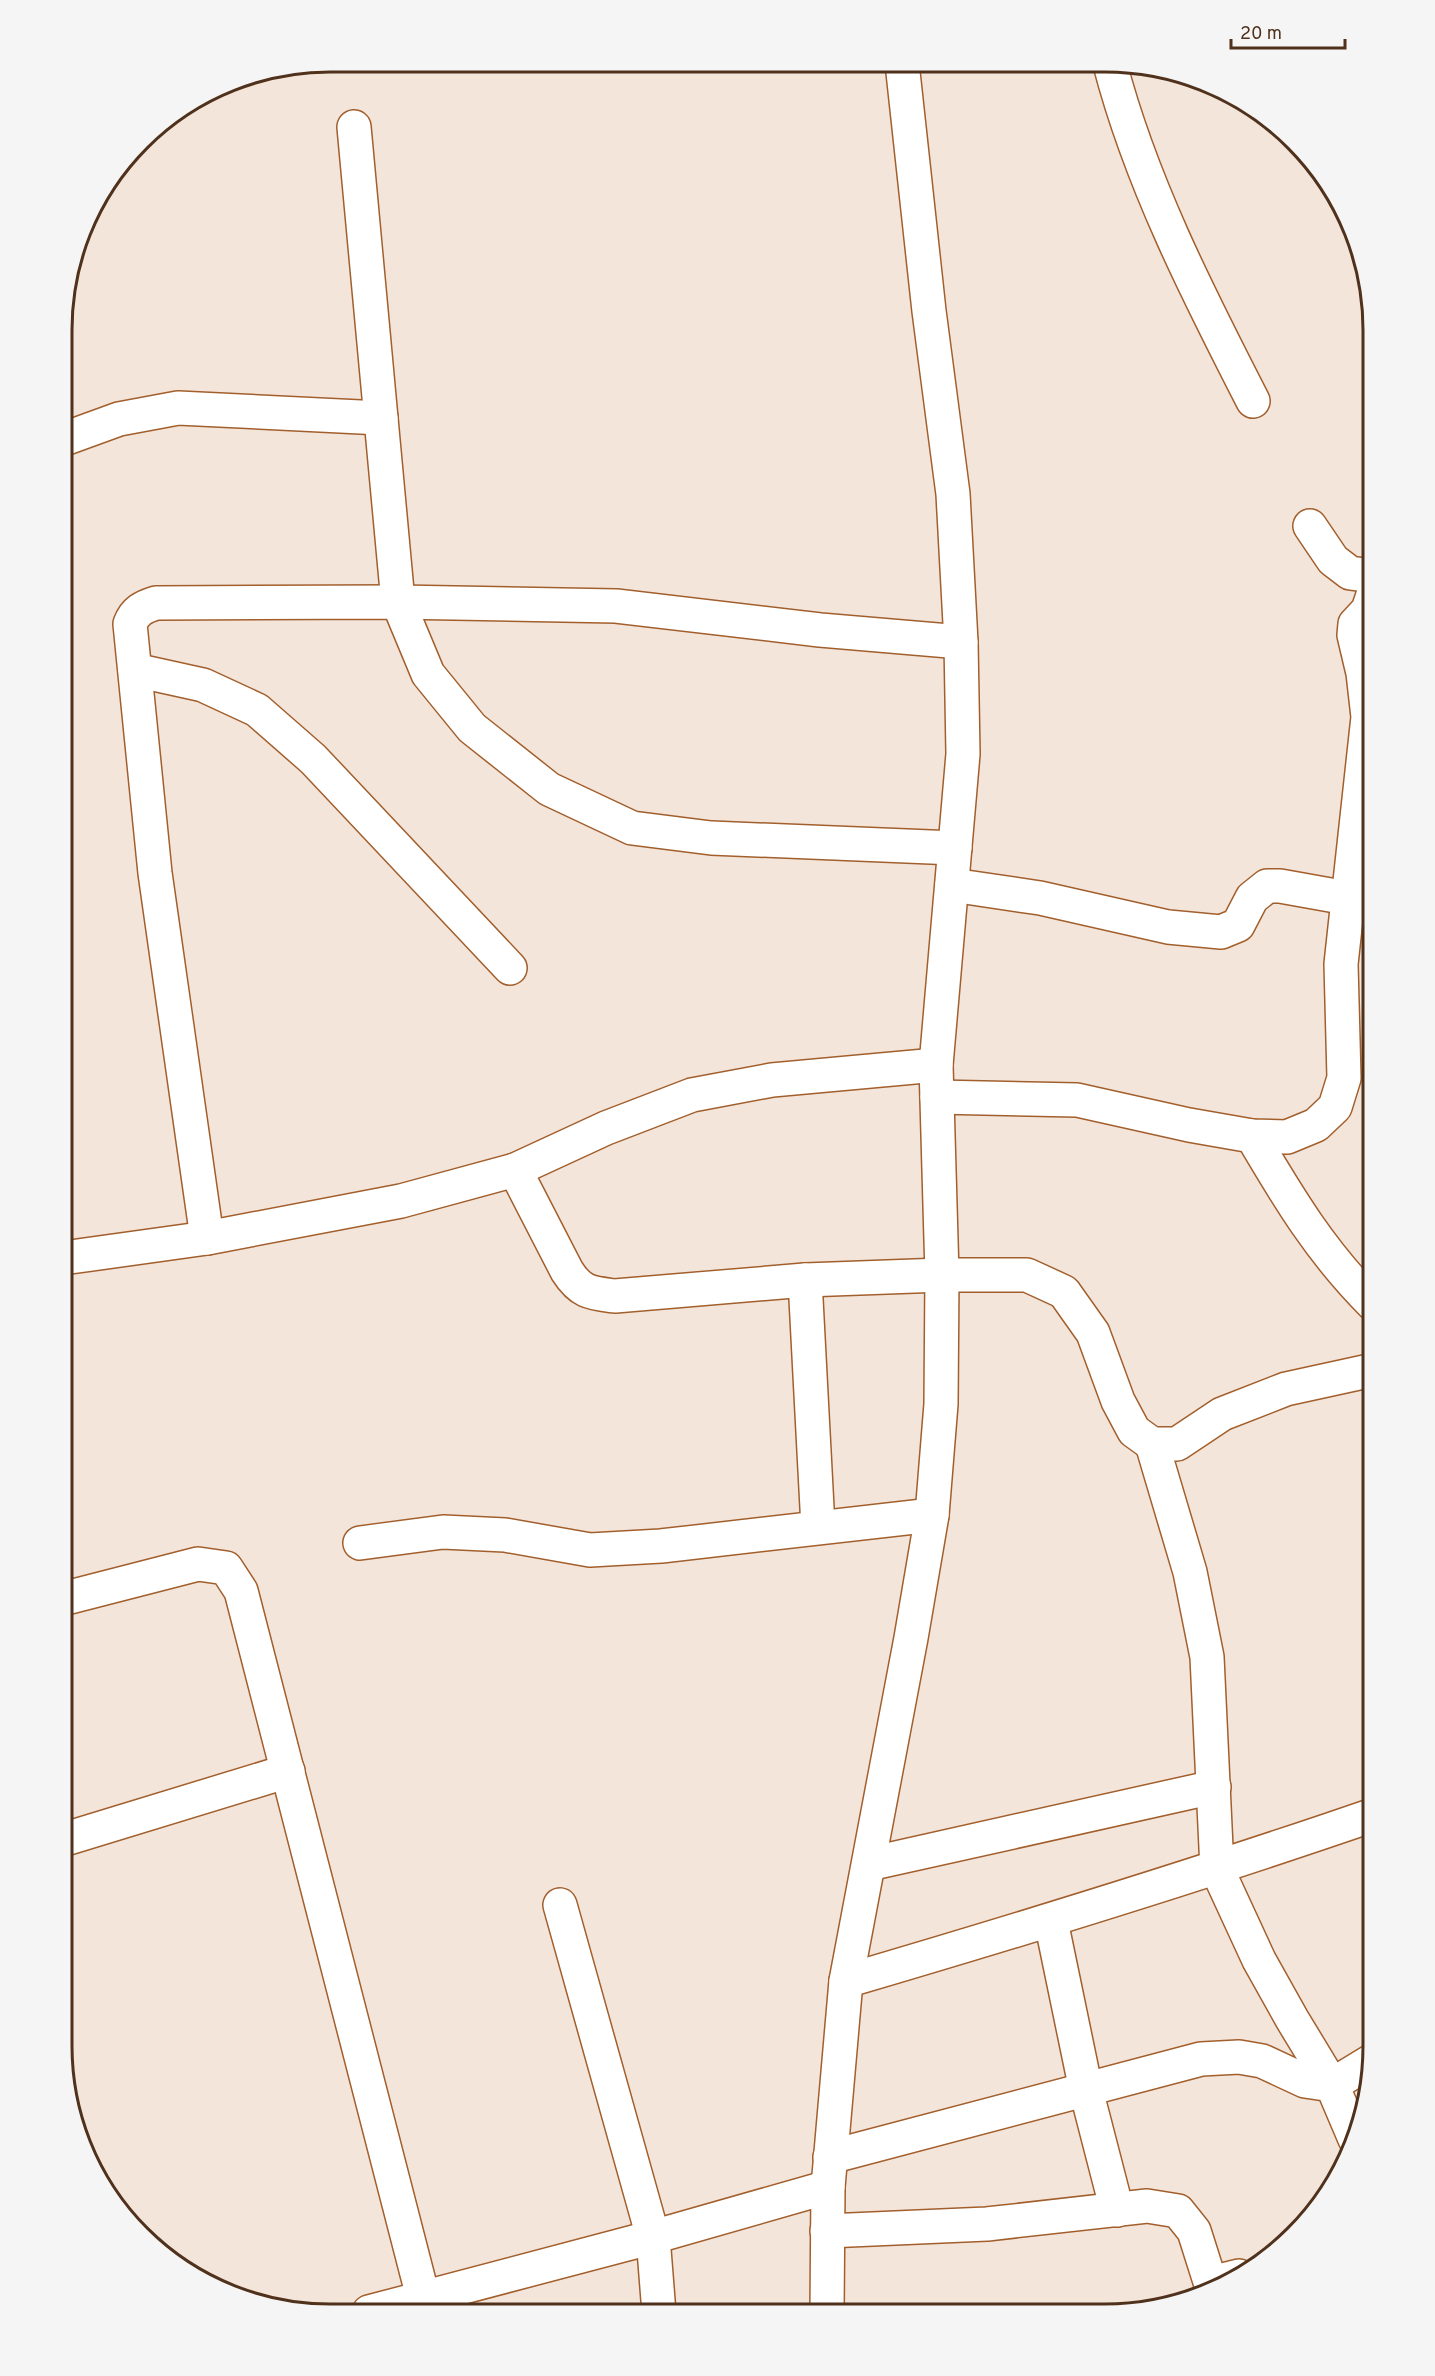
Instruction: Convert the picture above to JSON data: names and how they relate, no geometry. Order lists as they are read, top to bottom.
{
  "scale_bar": "20 m"
}
